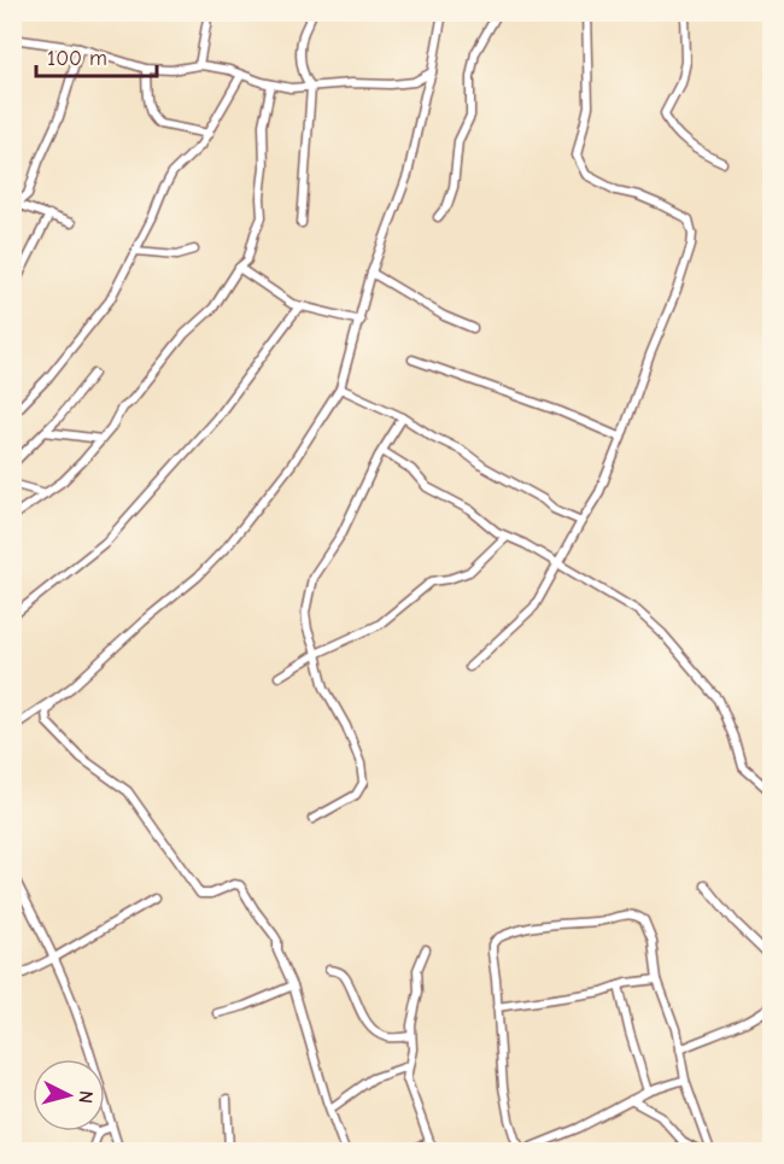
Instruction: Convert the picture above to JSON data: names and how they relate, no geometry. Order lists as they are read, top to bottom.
{
  "scale_bar": "100 m",
  "north": "right"
}
